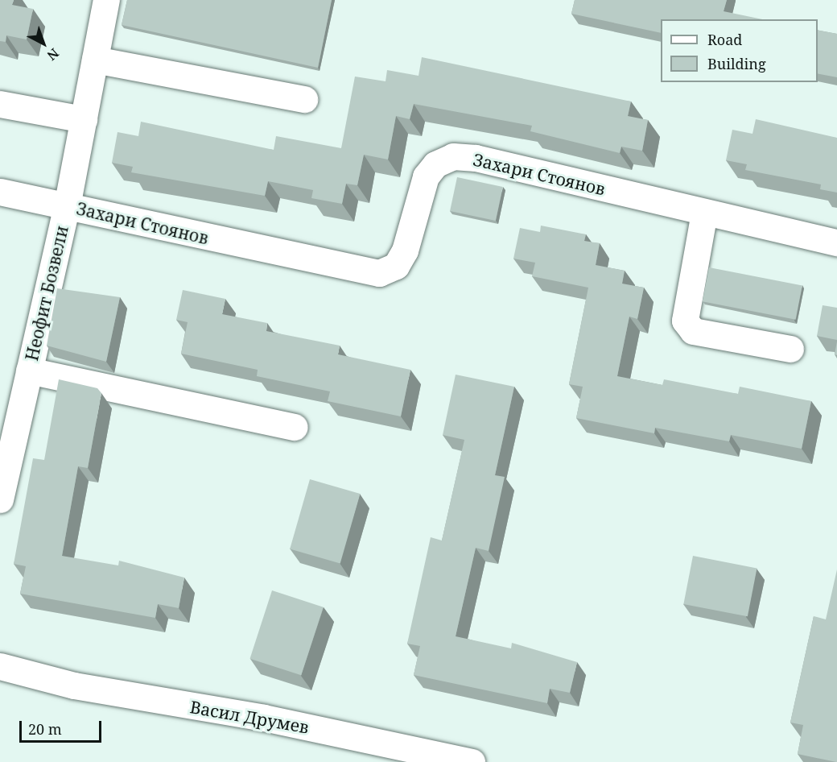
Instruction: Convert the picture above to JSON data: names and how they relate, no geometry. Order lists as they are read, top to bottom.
{
  "streets": {
    "street": ["Захари Стоянов", "Неофит Бозвели", "Васил Друмев"]
  },
  "crossings": [
    ["Захари Стоянов", "Неофит Бозвели"]
  ],
  "legend": ["Road", "Building"],
  "scale_bar": "20 m",
  "north": "bottom right"
}
